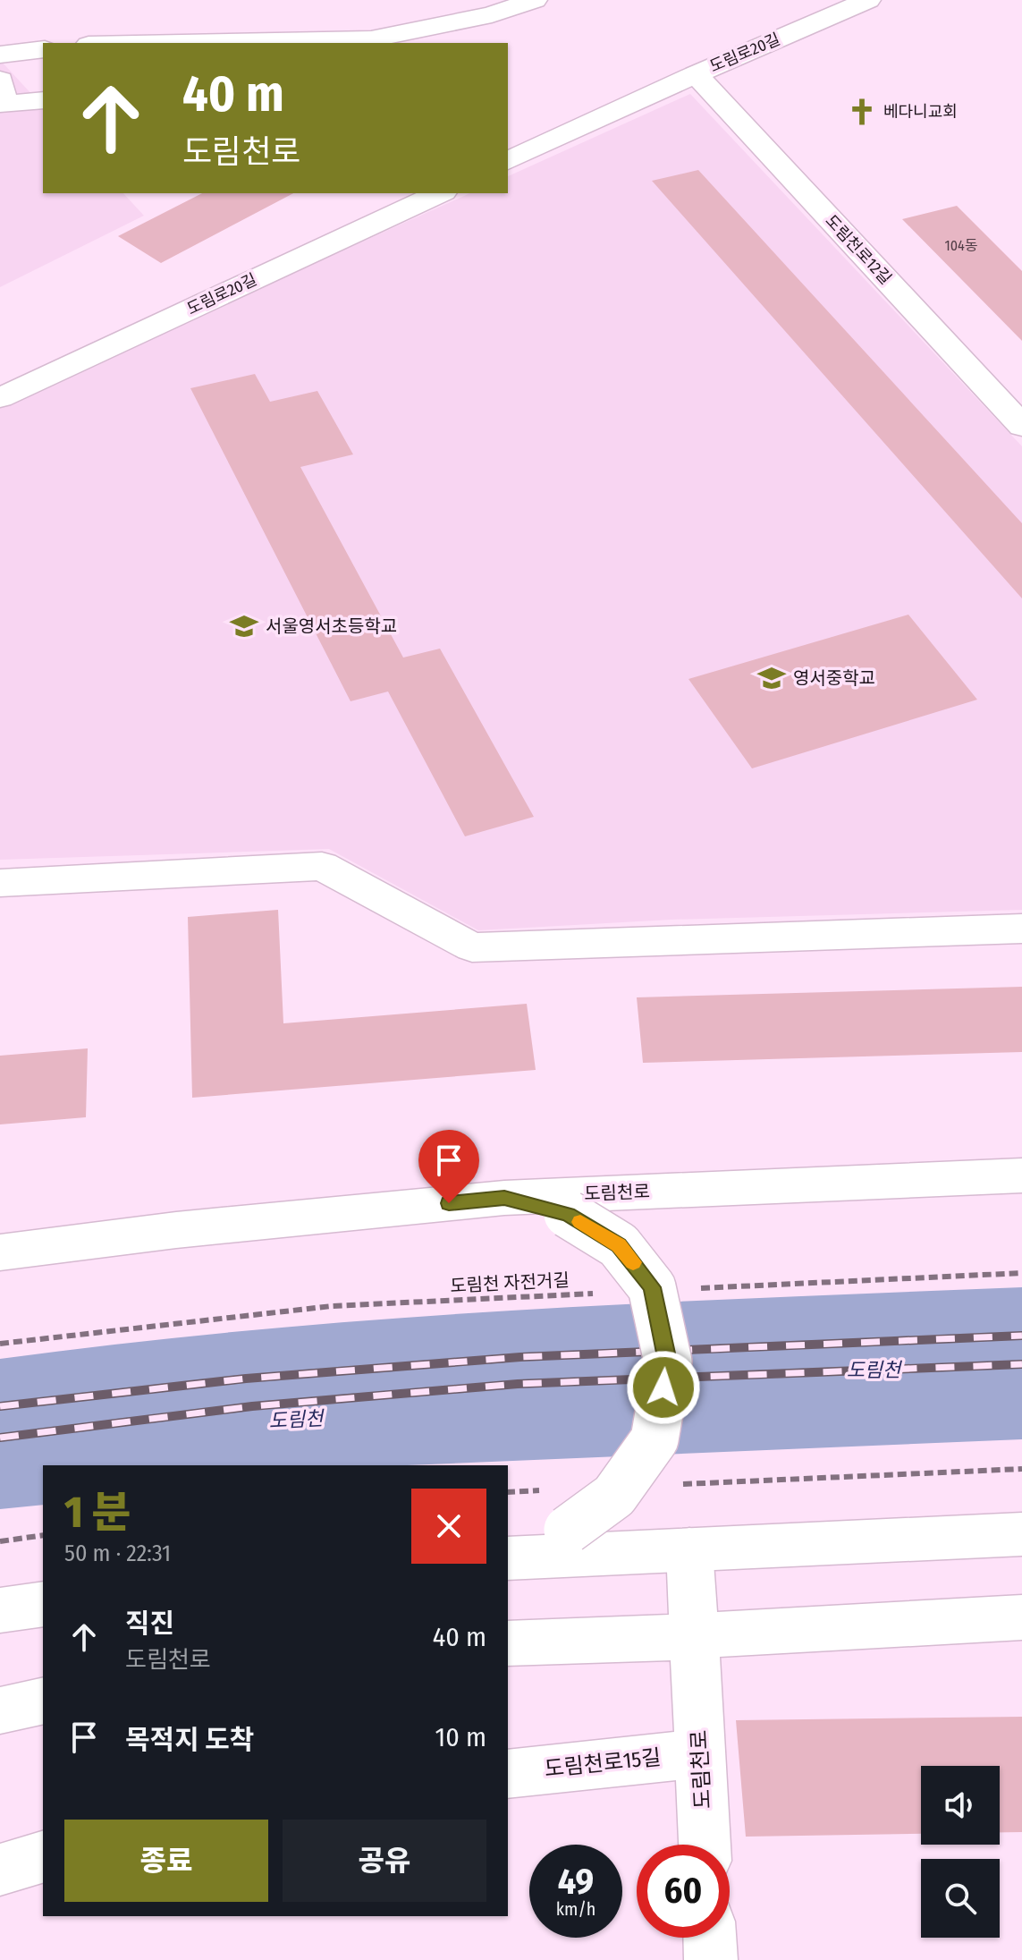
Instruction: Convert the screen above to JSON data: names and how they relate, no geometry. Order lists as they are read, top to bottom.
{
  "streets": {
    "street": [
      "도림로20길",
      "도림천로12길",
      "도림천로",
      "도림천로15길"
    ],
    "path": ["도림천 자전거길"]
  },
  "crossings": [
    ["도림로20길", "도림천로12길"],
    ["도림천로", "도림천로15길"]
  ],
  "water": ["도림천"],
  "places": {
    "church": ["베다니교회"],
    "school or university": ["서울영서초등학교", "영서중학교"]
  },
  "house_numbers": ["104동"],
  "page": {
    "turn": ["40 m", "도림천로"],
    "heading": ["1 분", "50 m · 22:31"],
    "list": [
      {
        "name": "직진",
        "note": "도림천로",
        "value": "40 m"
      },
      {
        "name": "목적지 도착",
        "value": "10 m"
      }
    ],
    "buttons": ["종료", "공유"],
    "speed": "49 km/h",
    "limit": "60"
  }
}
